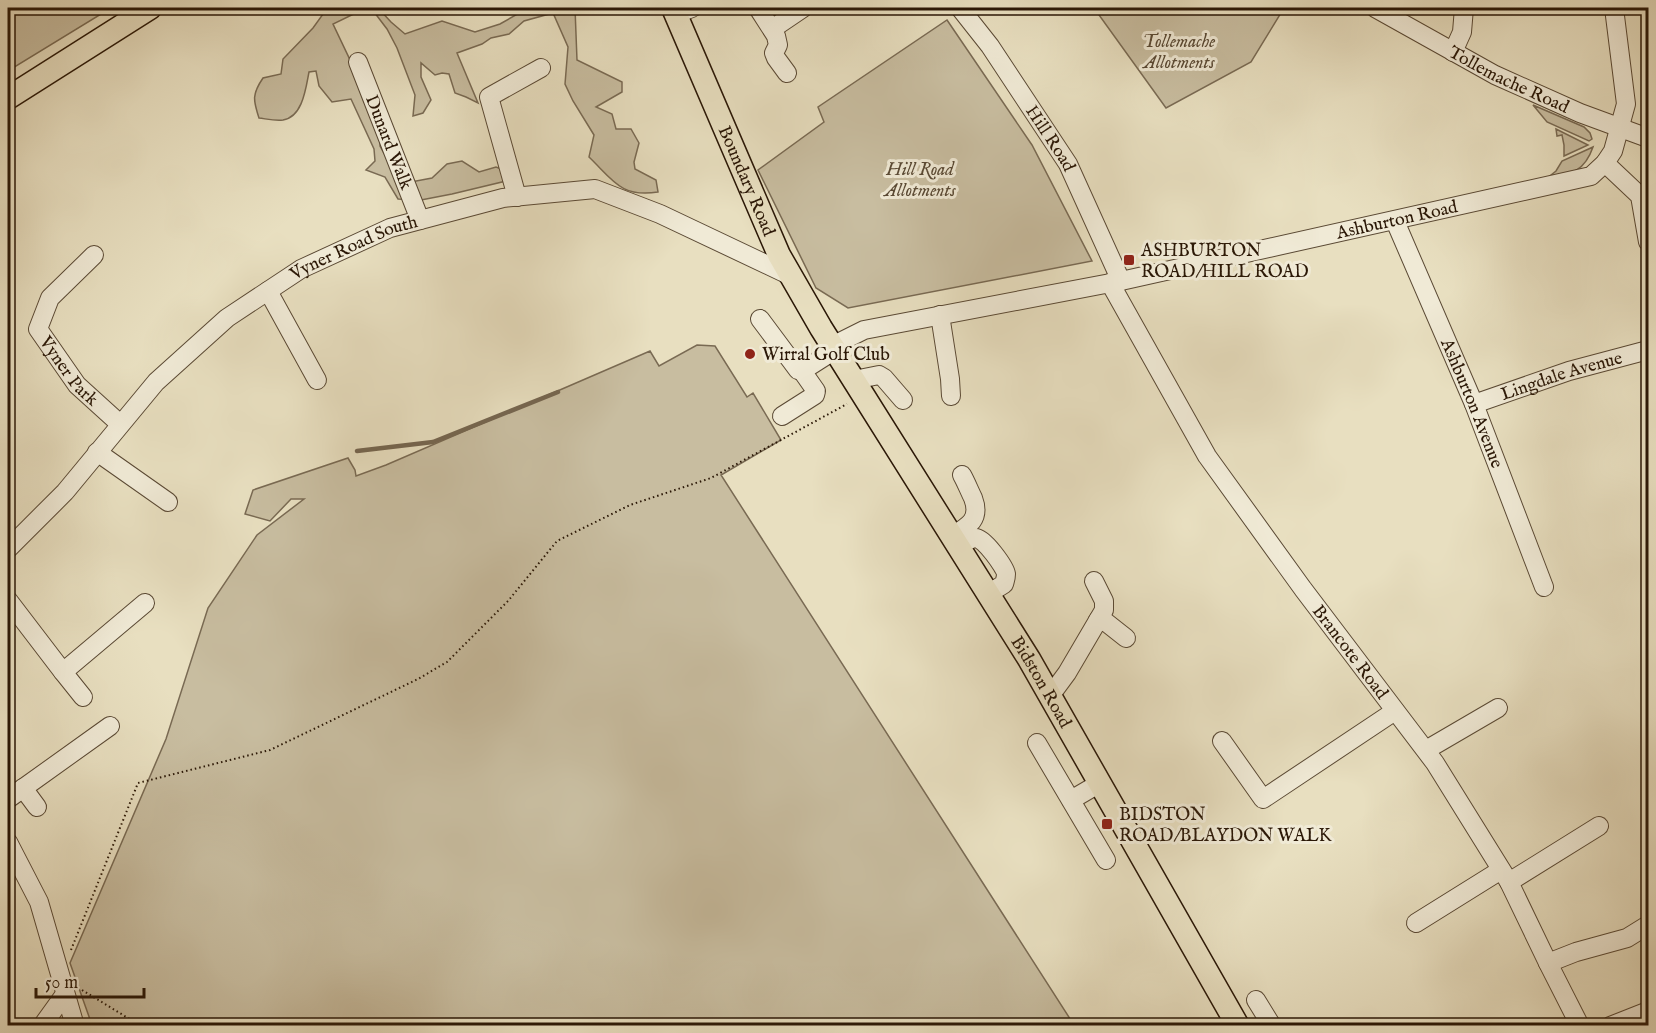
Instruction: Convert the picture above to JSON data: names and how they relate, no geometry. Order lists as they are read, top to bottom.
{
  "streets": {
    "main road": ["Boundary Road", "Bidston Road"],
    "street": [
      "Tollemache Road",
      "Hill Road",
      "Dunard Walk",
      "Ashburton Road",
      "Vyner Road South",
      "Vyner Park",
      "Lingdale Avenue",
      "Ashburton Avenue",
      "Brancote Road"
    ]
  },
  "crossings": [
    ["Hill Road", "Ashburton Road"],
    ["Hill Road", "Brancote Road"],
    ["Dunard Walk", "Vyner Road South"],
    ["Boundary Road", "Ashburton Road"],
    ["Boundary Road", "Vyner Road South"],
    ["Boundary Road", "Bidston Road"],
    ["Ashburton Road", "Ashburton Avenue"],
    ["Ashburton Road", "Brancote Road"],
    ["Ashburton Road", "Bidston Road"],
    ["Vyner Road South", "Vyner Park"],
    ["Lingdale Avenue", "Ashburton Avenue"]
  ],
  "parks": ["Tollemache Allotments", "Hill Road Allotments"],
  "places": {
    "transit": ["ASHBURTON ROAD/HILL ROAD", "BIDSTON ROAD/BLAYDON WALK"],
    "other": ["Wirral Golf Club"]
  },
  "scale_bar": "50 m"
}
